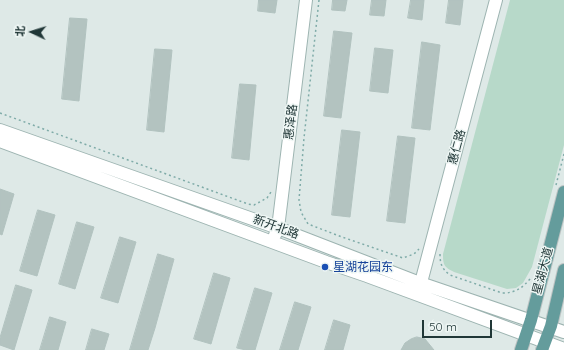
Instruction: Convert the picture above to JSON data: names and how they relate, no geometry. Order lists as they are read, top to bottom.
{
  "streets": {
    "main road": [
      "惠泽路",
      "惠仁路",
      "新开北路",
      "星湖大道"
    ]
  },
  "crossings": [
    ["惠泽路", "新开北路"],
    ["惠仁路", "新开北路"],
    ["新开北路", "星湖大道"]
  ],
  "places": ["星湖花园东"],
  "scale_bar": "50 m",
  "north": "left"
}
